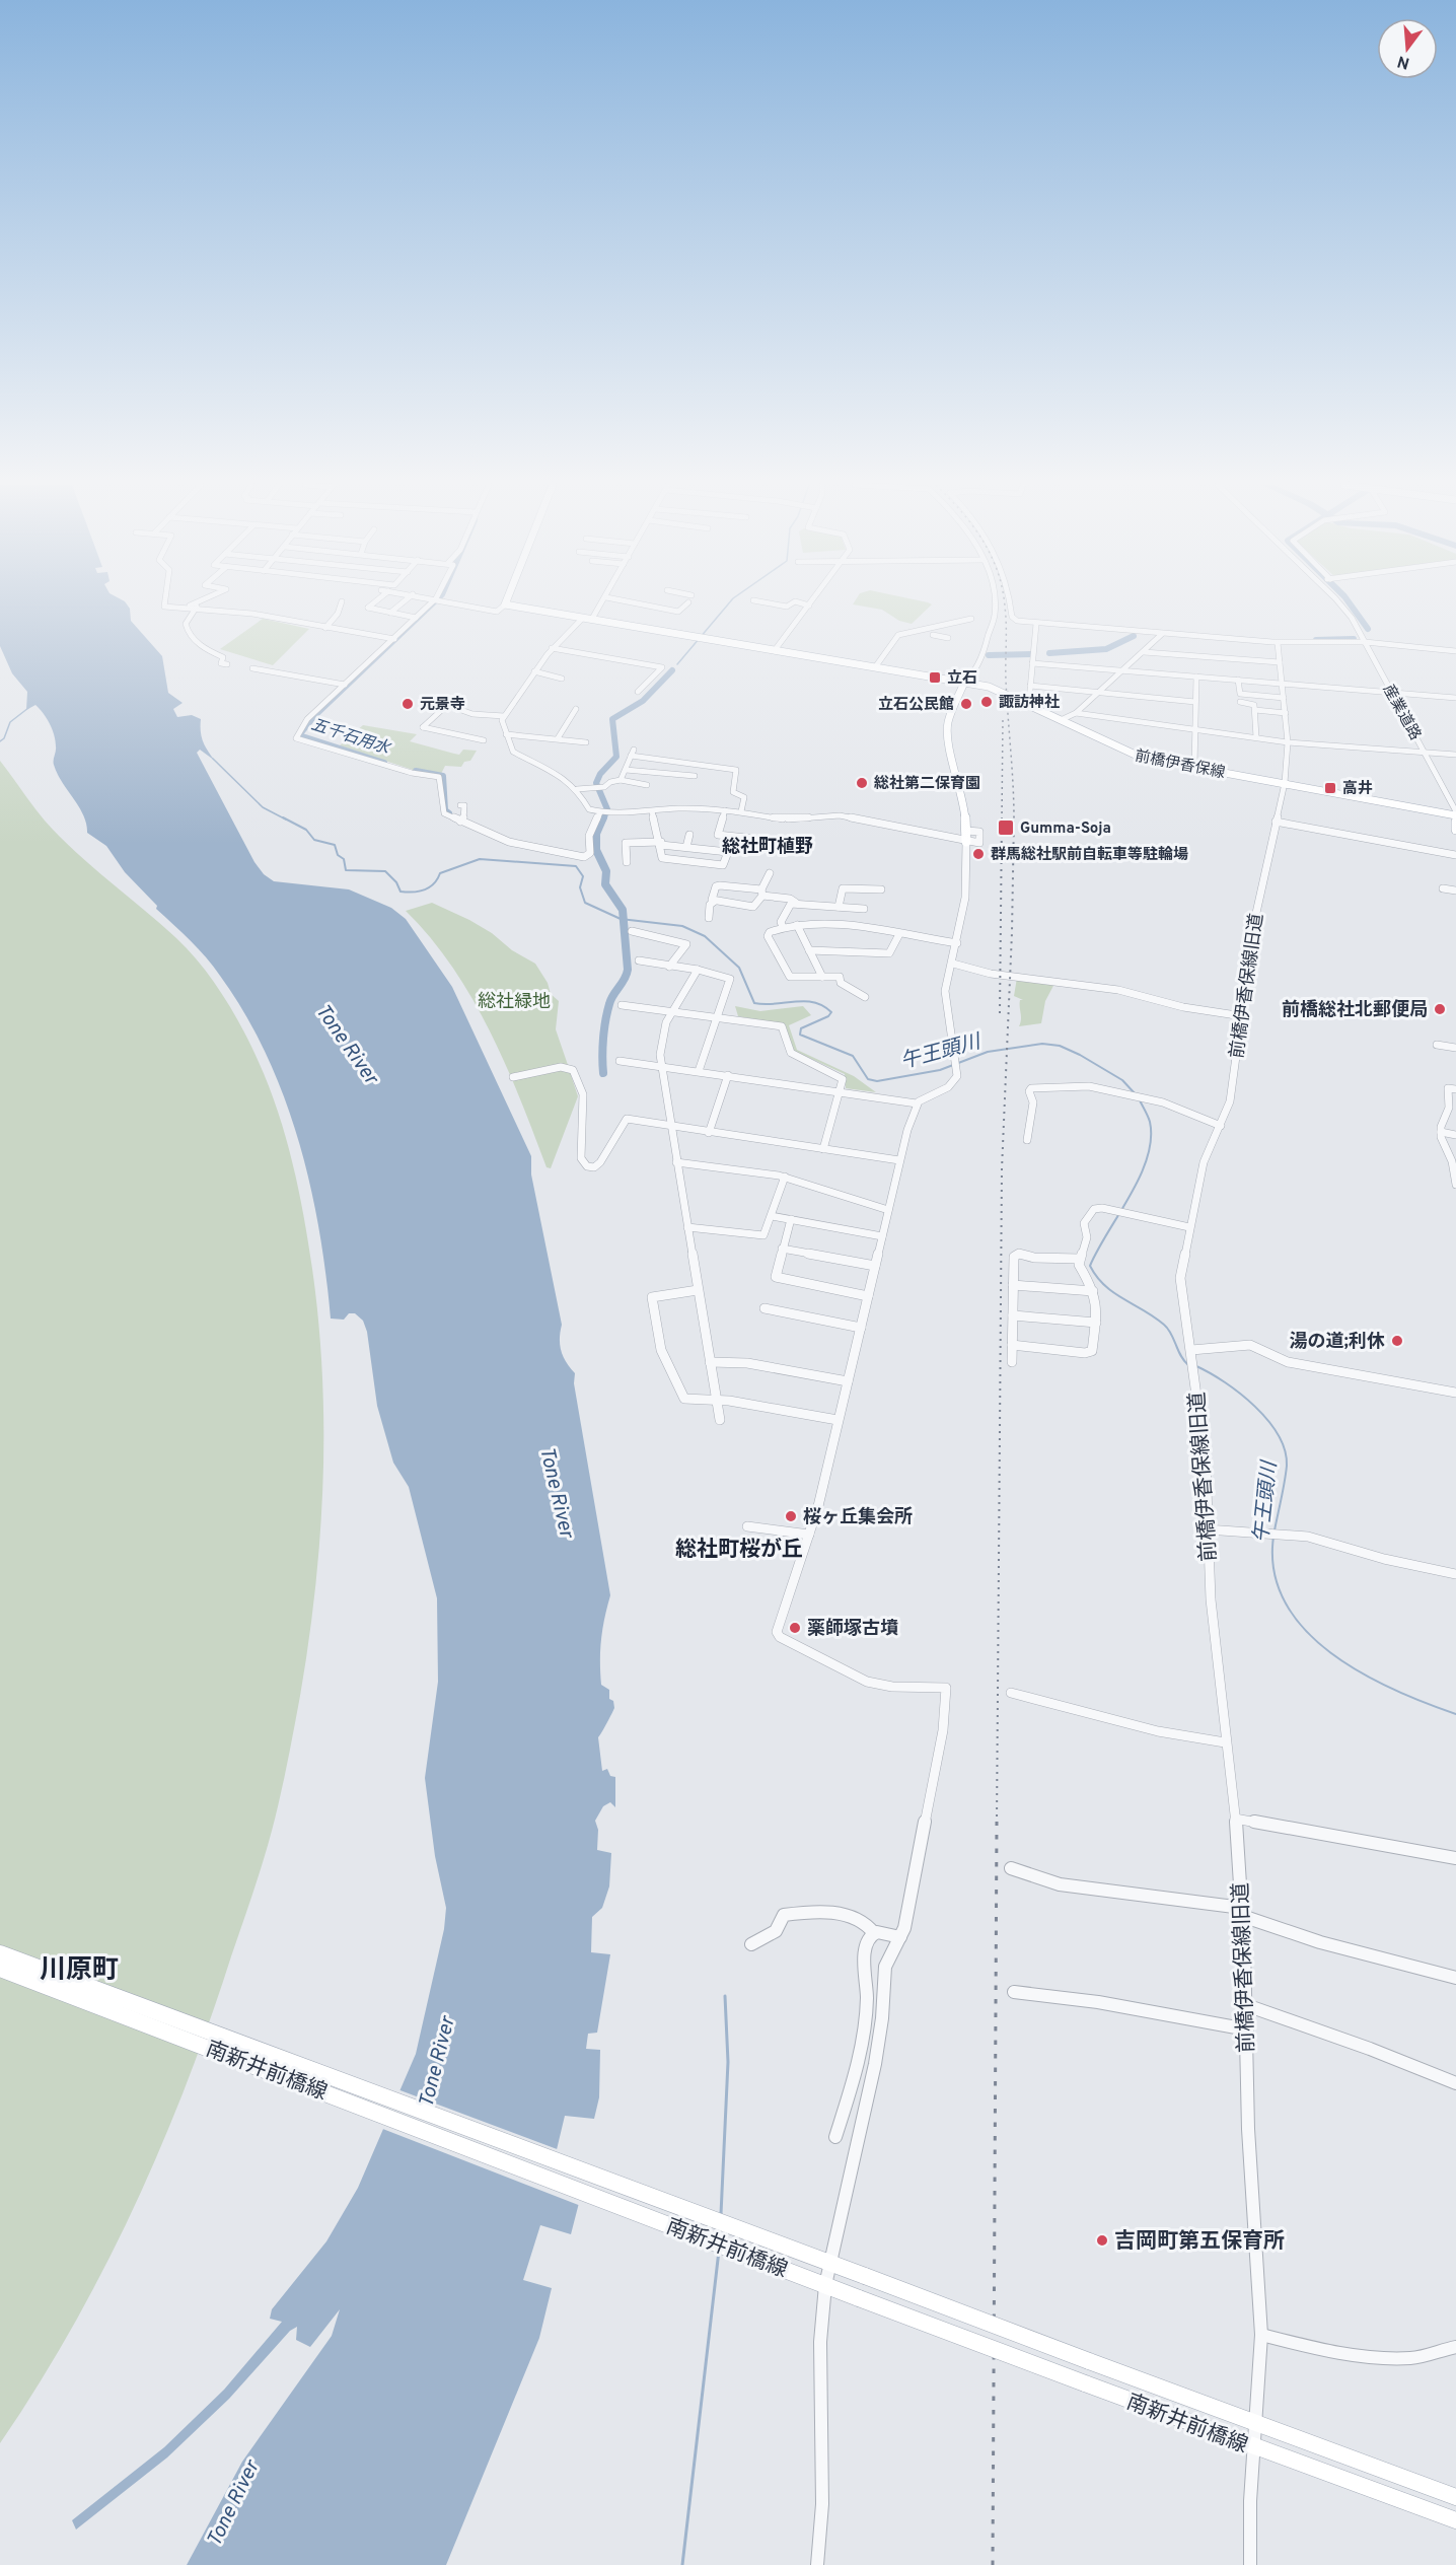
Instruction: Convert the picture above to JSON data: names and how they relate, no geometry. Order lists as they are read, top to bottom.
{
  "streets": {
    "main road": ["前橋伊香保線", "南新井前橋線"],
    "street": ["産業道路", "前橋伊香保線旧道"]
  },
  "crossings": [
    ["産業道路", "前橋伊香保線"],
    ["前橋伊香保線", "前橋伊香保線旧道"],
    ["前橋伊香保線旧道", "南新井前橋線"]
  ],
  "districts": ["総社町植野", "総社町桜が丘", "川原町"],
  "water": ["五千石用水", "Tone River", "午王頭川"],
  "parks": ["総社緑地"],
  "places": {
    "transit": ["立石", "高井", "Gumma-Soja"],
    "other": [
      "諏訪神社",
      "元景寺",
      "立石公民館",
      "総社第二保育園",
      "群馬総社駅前自転車等駐輪場",
      "前橋総社北郵便局",
      "湯の道;利休",
      "桜ヶ丘集会所",
      "薬師塚古墳",
      "吉岡町第五保育所"
    ]
  },
  "north": "bottom"
}
